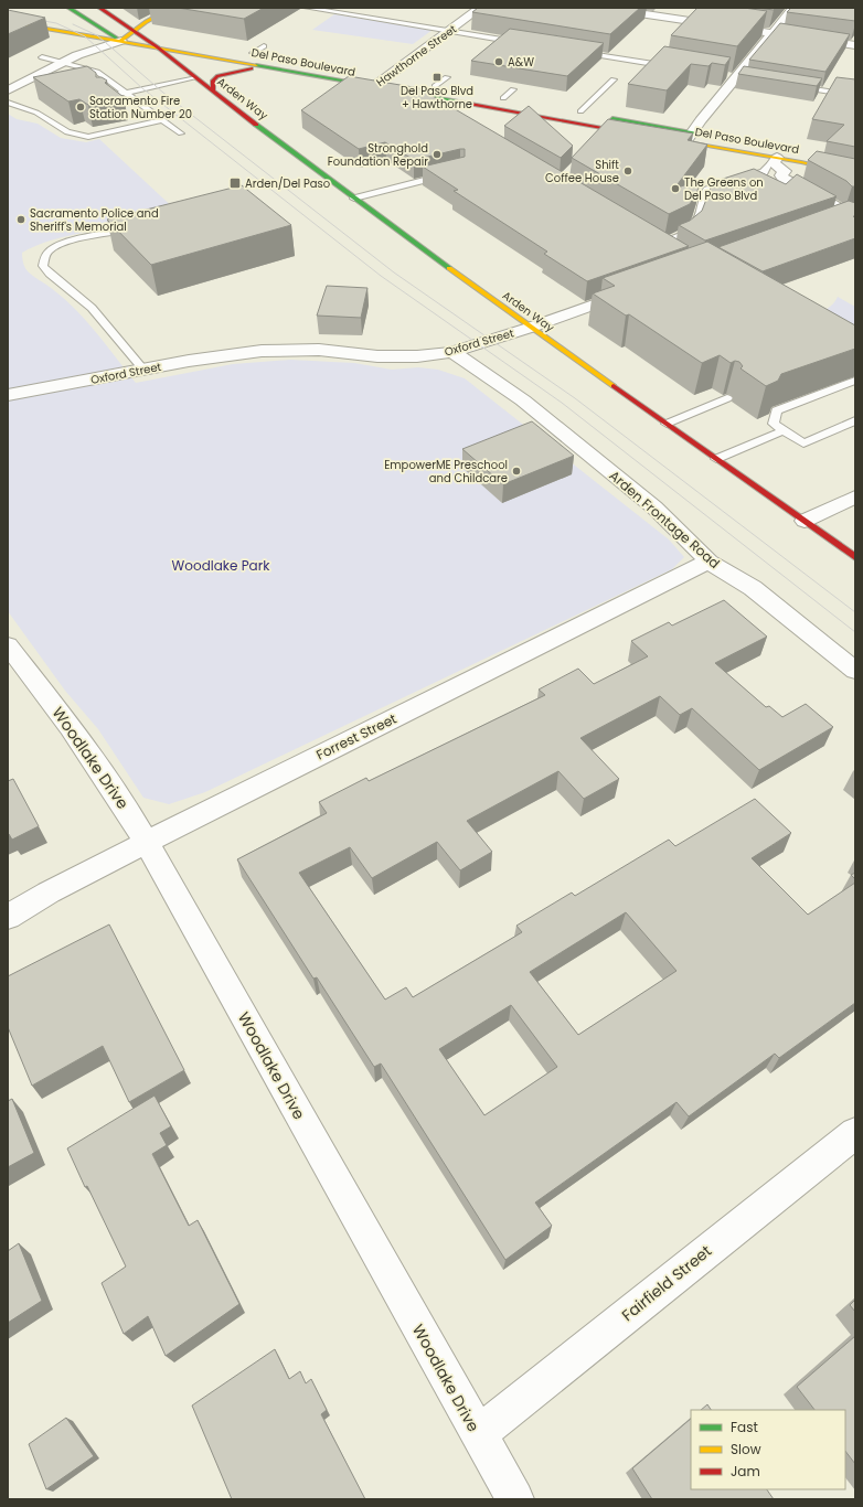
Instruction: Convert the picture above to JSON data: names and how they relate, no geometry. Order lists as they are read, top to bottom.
{
  "streets": {
    "main road": ["Del Paso Boulevard", "Arden Way"],
    "street": [
      "Hawthorne Street",
      "Oxford Street",
      "Arden Frontage Road",
      "Forrest Street",
      "Woodlake Drive",
      "Fairfield Street"
    ]
  },
  "crossings": [
    ["Hawthorne Street", "Del Paso Boulevard"],
    ["Del Paso Boulevard", "Arden Way"],
    ["Arden Way", "Oxford Street"],
    ["Oxford Street", "Arden Frontage Road"],
    ["Arden Frontage Road", "Forrest Street"],
    ["Forrest Street", "Woodlake Drive"],
    ["Woodlake Drive", "Fairfield Street"]
  ],
  "parks": ["Woodlake Park"],
  "places": {
    "other": [
      "A&W",
      "Sacramento Fire Station Number 20",
      "Stronghold Foundation Repair",
      "Shift Coffee House",
      "The Greens on Del Paso Blvd",
      "Sacramento Police and Sheriff's Memorial",
      "EmpowerME Preschool and Childcare"
    ],
    "transit": ["Del Paso Blvd + Hawthorne", "Arden/Del Paso"]
  },
  "legend": ["Fast", "Slow", "Jam"]
}
